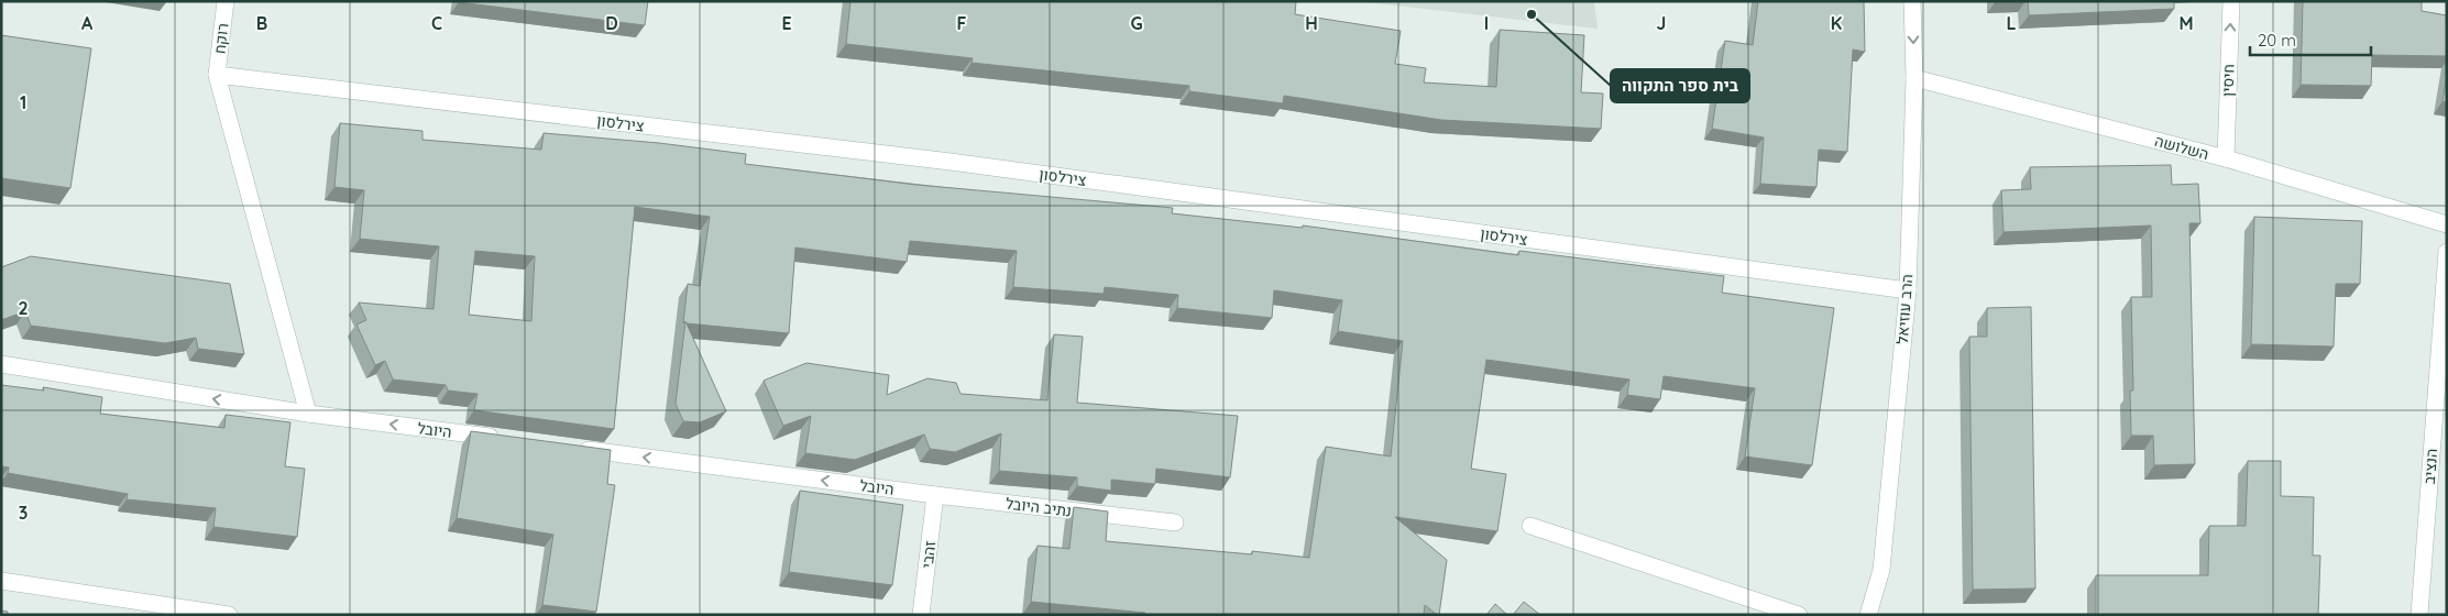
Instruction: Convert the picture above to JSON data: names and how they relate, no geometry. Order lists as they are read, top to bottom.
{
  "streets": {
    "street": [
      "רוקח",
      "חיסין",
      "צירלסון",
      "השלושה",
      "הרב עוזיאל",
      "היובל",
      "הנציב",
      "נתיב היובל",
      "זהבי"
    ]
  },
  "crossings": [
    ["רוקח", "צירלסון"],
    ["חיסין", "השלושה"],
    ["צירלסון", "הרב עוזיאל"],
    ["השלושה", "הרב עוזיאל"],
    ["היובל", "נתיב היובל"],
    ["היובל", "זהבי"],
    ["נתיב היובל", "זהבי"]
  ],
  "one_way": ["חיסין", "היובל"],
  "places": ["בית ספר התקווה"],
  "scale_bar": "20 m",
  "grid": {
    "columns": [
      "A",
      "B",
      "C",
      "D",
      "E",
      "F",
      "G",
      "H",
      "I",
      "J",
      "K",
      "L",
      "M"
    ],
    "rows": ["1", "2", "3"]
  }
}
